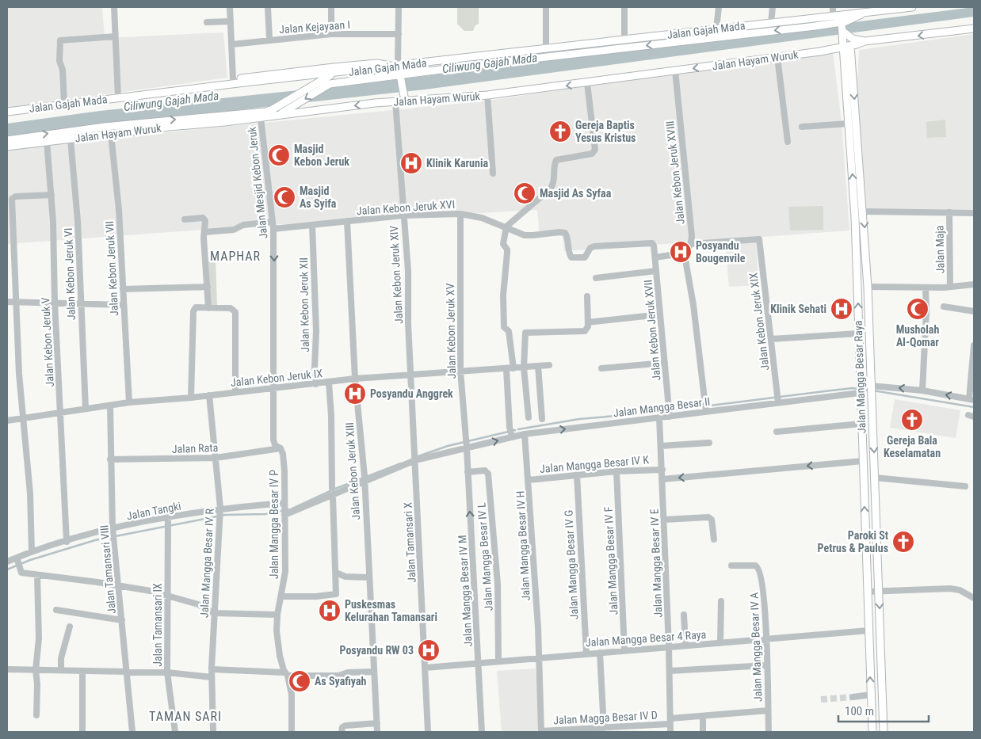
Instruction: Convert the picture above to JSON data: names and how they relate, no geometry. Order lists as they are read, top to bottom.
{
  "streets": {
    "main road": ["Jalan Gajah Mada", "Jalan Hayam Wuruk", "Jalan Mangga Besar Raya"],
    "street": [
      "Jalan Kejayaan I",
      "Jalan Kebon Jeruk XVIII",
      "Jalan Mesjid Kebon Jeruk",
      "Jalan Kebon Jeruk XVI",
      "Jalan Maja",
      "Jalan Kebon Jeruk VII",
      "Jalan Kebon Jeruk VI",
      "Jalan Kebon Jeruk XIV",
      "Jalan Kebon Jeruk XII",
      "Jalan Kebon Jeruk XIX",
      "Jalan Kebon Jeruk XVII",
      "Jalan Kebon Jeruk XV",
      "Jalan Kebon Jeruk V",
      "Jalan Kebon Jeruk IX",
      "Jalan Mangga Besar II",
      "Jalan Rata",
      "Jalan Mangga Besar IV K",
      "Jalan Kebon Jeruk XIII",
      "Jalan Tangki",
      "Jalan Mangga Besar IV P",
      "Jalan Tamansari X",
      "Jalan Mangga Besar IV H",
      "Jalan Mangga Besar IV L",
      "Jalan Mangga Besar IV F",
      "Jalan Mangga Besar IV R",
      "Jalan Mangga Besar IV E",
      "Jalan Mangga Besar IV G",
      "Jalan Tamansari VIII",
      "Jalan Mangga Besar IV M",
      "Jalan Tamansari IX",
      "Jalan Mangga Besar 4 Raya",
      "Jalan Mangga Besar IV A",
      "Jalan Magga Besar IV D"
    ]
  },
  "crossings": [
    ["Jalan Gajah Mada", "Jalan Hayam Wuruk"],
    ["Jalan Gajah Mada", "Jalan Mangga Besar Raya"],
    ["Jalan Hayam Wuruk", "Jalan Kebon Jeruk XVIII"],
    ["Jalan Hayam Wuruk", "Jalan Mesjid Kebon Jeruk"],
    ["Jalan Hayam Wuruk", "Jalan Kebon Jeruk VII"],
    ["Jalan Hayam Wuruk", "Jalan Kebon Jeruk VI"],
    ["Jalan Hayam Wuruk", "Jalan Kebon Jeruk XIV"],
    ["Jalan Hayam Wuruk", "Jalan Kebon Jeruk V"],
    ["Jalan Hayam Wuruk", "Jalan Mangga Besar Raya"],
    ["Jalan Kebon Jeruk XVIII", "Jalan Kebon Jeruk XIX"],
    ["Jalan Mesjid Kebon Jeruk", "Jalan Kebon Jeruk XVI"],
    ["Jalan Mesjid Kebon Jeruk", "Jalan Kebon Jeruk IX"],
    ["Jalan Mesjid Kebon Jeruk", "Jalan Mangga Besar IV P"],
    ["Jalan Kebon Jeruk XVI", "Jalan Kebon Jeruk XIV"],
    ["Jalan Kebon Jeruk XVI", "Jalan Kebon Jeruk XII"],
    ["Jalan Kebon Jeruk XVI", "Jalan Kebon Jeruk XVII"],
    ["Jalan Kebon Jeruk XVI", "Jalan Kebon Jeruk XV"],
    ["Jalan Kebon Jeruk XVI", "Jalan Kebon Jeruk XIII"],
    ["Jalan Kebon Jeruk VII", "Jalan Kebon Jeruk IX"],
    ["Jalan Kebon Jeruk VI", "Jalan Kebon Jeruk IX"],
    ["Jalan Kebon Jeruk XIV", "Jalan Kebon Jeruk IX"],
    ["Jalan Kebon Jeruk XIV", "Jalan Tamansari X"],
    ["Jalan Kebon Jeruk XII", "Jalan Kebon Jeruk IX"],
    ["Jalan Kebon Jeruk XIX", "Jalan Mangga Besar II"],
    ["Jalan Kebon Jeruk XVII", "Jalan Mangga Besar II"],
    ["Jalan Kebon Jeruk XV", "Jalan Kebon Jeruk IX"],
    ["Jalan Kebon Jeruk XV", "Jalan Mangga Besar II"],
    ["Jalan Kebon Jeruk XV", "Jalan Mangga Besar IV M"],
    ["Jalan Kebon Jeruk V", "Jalan Kebon Jeruk IX"],
    ["Jalan Kebon Jeruk V", "Jalan Tangki"],
    ["Jalan Mangga Besar Raya", "Jalan Mangga Besar II"],
    ["Jalan Mangga Besar Raya", "Jalan Mangga Besar 4 Raya"],
    ["Jalan Kebon Jeruk IX", "Jalan Kebon Jeruk XIII"],
    ["Jalan Kebon Jeruk IX", "Jalan Mangga Besar IV P"],
    ["Jalan Kebon Jeruk IX", "Jalan Tamansari X"],
    ["Jalan Kebon Jeruk IX", "Jalan Mangga Besar IV R"],
    ["Jalan Kebon Jeruk IX", "Jalan Tamansari VIII"],
    ["Jalan Mangga Besar II", "Jalan Kebon Jeruk XIII"],
    ["Jalan Mangga Besar II", "Jalan Mangga Besar IV P"],
    ["Jalan Mangga Besar II", "Jalan Tamansari X"],
    ["Jalan Mangga Besar II", "Jalan Mangga Besar IV H"],
    ["Jalan Mangga Besar II", "Jalan Mangga Besar IV E"],
    ["Jalan Mangga Besar II", "Jalan Mangga Besar IV M"],
    ["Jalan Rata", "Jalan Mangga Besar IV P"],
    ["Jalan Rata", "Jalan Mangga Besar IV R"],
    ["Jalan Rata", "Jalan Tamansari VIII"],
    ["Jalan Mangga Besar IV K", "Jalan Mangga Besar IV H"],
    ["Jalan Mangga Besar IV K", "Jalan Mangga Besar IV F"],
    ["Jalan Mangga Besar IV K", "Jalan Mangga Besar IV E"],
    ["Jalan Mangga Besar IV K", "Jalan Mangga Besar IV G"],
    ["Jalan Tangki", "Jalan Mangga Besar IV P"],
    ["Jalan Tangki", "Jalan Mangga Besar IV R"],
    ["Jalan Tangki", "Jalan Tamansari VIII"],
    ["Jalan Tangki", "Jalan Tamansari IX"],
    ["Jalan Tamansari X", "Jalan Mangga Besar 4 Raya"],
    ["Jalan Mangga Besar IV H", "Jalan Mangga Besar 4 Raya"],
    ["Jalan Mangga Besar IV H", "Jalan Magga Besar IV D"],
    ["Jalan Mangga Besar IV L", "Jalan Mangga Besar IV M"],
    ["Jalan Mangga Besar IV L", "Jalan Mangga Besar 4 Raya"],
    ["Jalan Mangga Besar IV F", "Jalan Mangga Besar 4 Raya"],
    ["Jalan Mangga Besar IV E", "Jalan Mangga Besar 4 Raya"],
    ["Jalan Mangga Besar IV E", "Jalan Magga Besar IV D"],
    ["Jalan Mangga Besar IV G", "Jalan Mangga Besar 4 Raya"],
    ["Jalan Mangga Besar IV M", "Jalan Mangga Besar 4 Raya"],
    ["Jalan Mangga Besar 4 Raya", "Jalan Mangga Besar IV A"],
    ["Jalan Mangga Besar IV A", "Jalan Magga Besar IV D"]
  ],
  "one_way": ["Jalan Mesjid Kebon Jeruk", "Jalan Mangga Besar IV M"],
  "districts": ["MAPHAR", "TAMAN SARI"],
  "water": ["Ciliwung Gajah Mada"],
  "places": {
    "church": ["Gereja Baptis Yesus Kristus", "Gereja Bala Keselamatan", "Paroki St Petrus & Paulus"],
    "mosque": [
      "Masjid Kebon Jeruk",
      "Masjid As Syfaa",
      "Masjid As Syifa",
      "Musholah Al-Qomar",
      "As Syafiyah"
    ],
    "hospital": [
      "Klinik Karunia",
      "Posyandu Bougenvile",
      "Klinik Sehati",
      "Posyandu Anggrek",
      "Puskesmas Kelurahan Tamansari",
      "Posyandu RW 03"
    ]
  },
  "scale_bar": "100 m"
}
